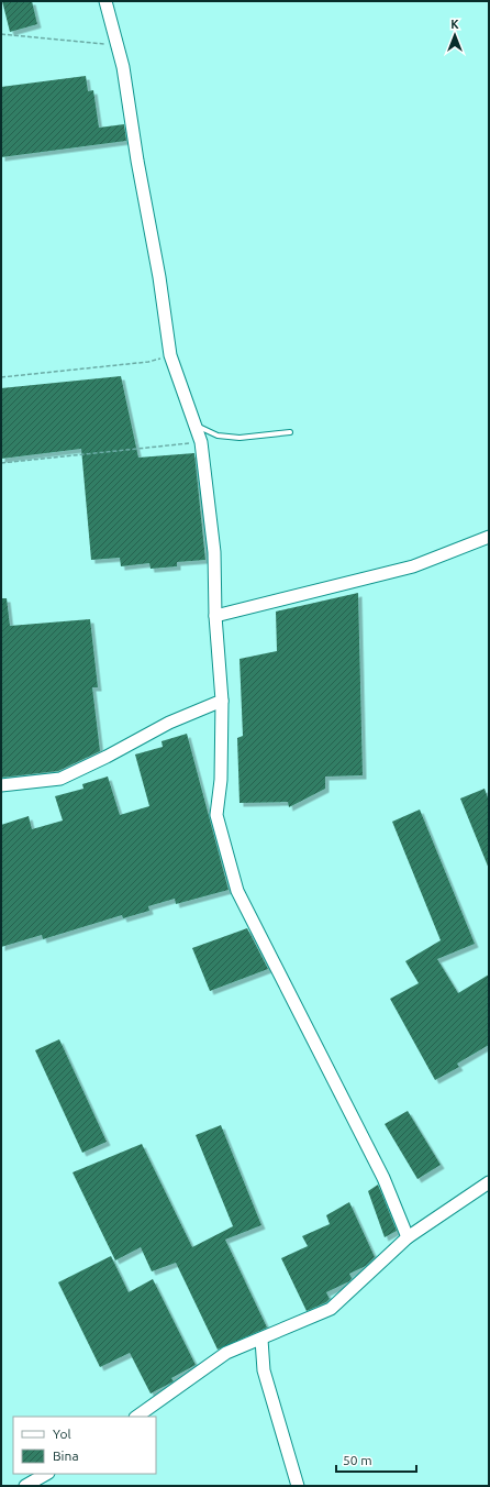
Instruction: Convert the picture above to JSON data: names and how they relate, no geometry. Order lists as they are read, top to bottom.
{
  "legend": ["Yol", "Bina"],
  "scale_bar": "50 m",
  "north": "top"
}
